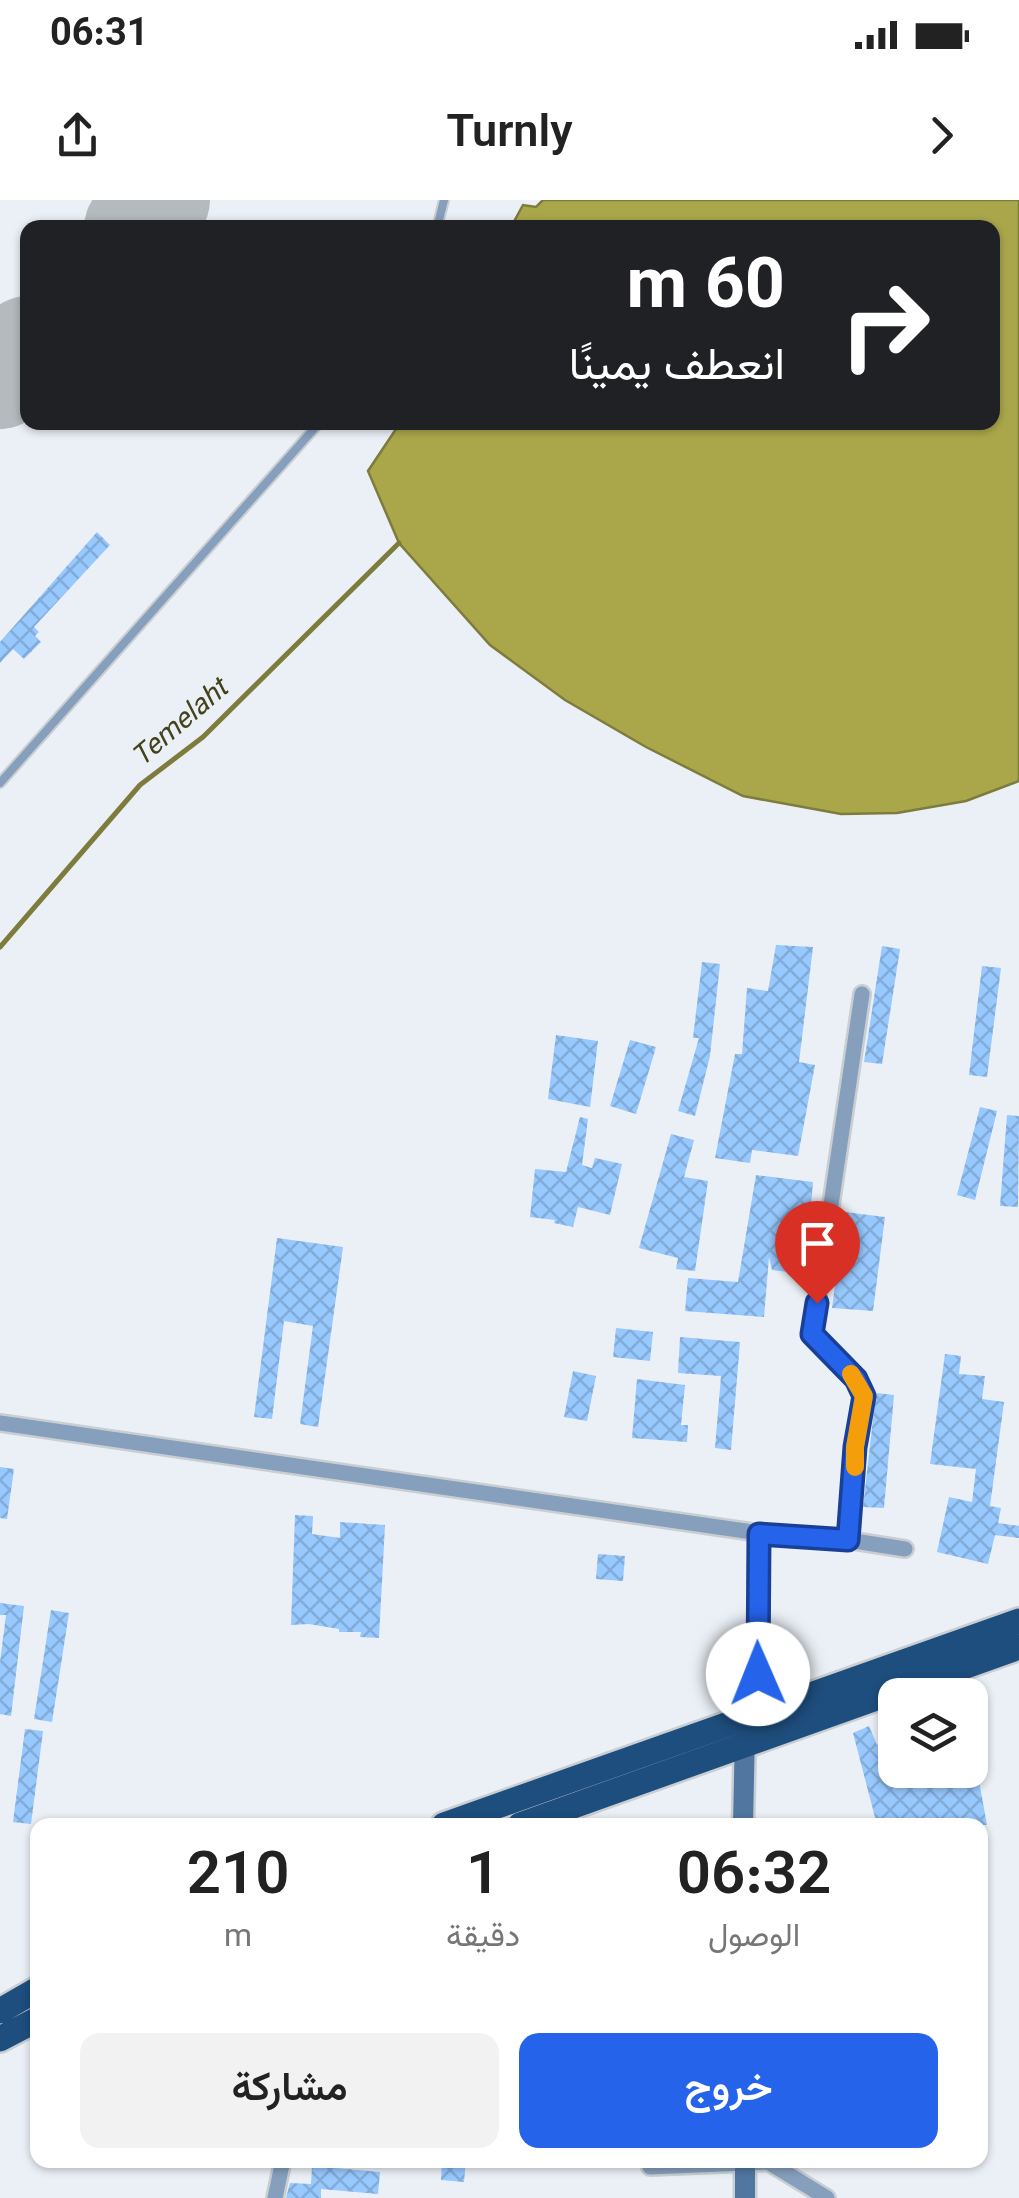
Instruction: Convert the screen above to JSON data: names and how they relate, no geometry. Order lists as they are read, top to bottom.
{
  "water": ["Temelaht"],
  "page": {
    "status": "06:31",
    "header": "Turnly",
    "turn": ["60 m", "انعطف يمينًا"],
    "eta": [
      "06:32",
      "الوصول",
      "1",
      "دقيقة",
      "210",
      "m"
    ],
    "buttons": ["خروج", "مشاركة"]
  }
}
